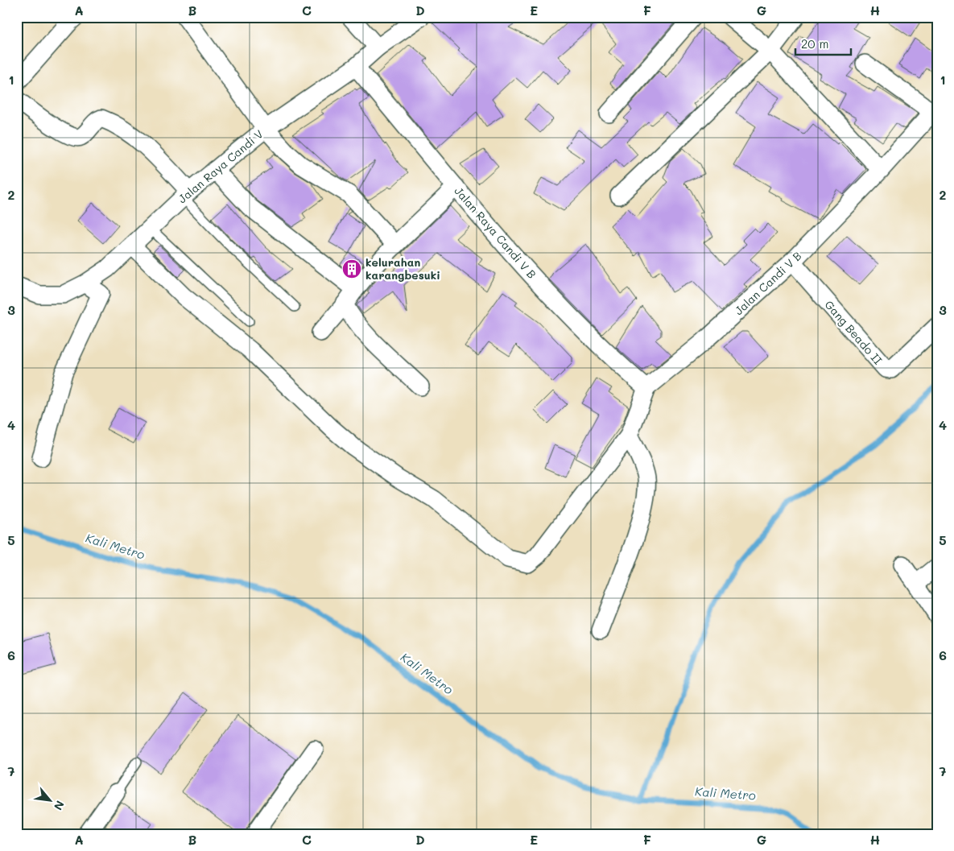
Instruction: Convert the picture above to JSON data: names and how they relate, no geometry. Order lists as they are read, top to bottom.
{
  "streets": {
    "street": [
      "Jalan Raya Candi V",
      "Jalan Raya Candi V B",
      "Jalan Candi V B",
      "Gang Beado II"
    ]
  },
  "crossings": [
    ["Jalan Raya Candi V", "Jalan Raya Candi V B"],
    ["Jalan Raya Candi V B", "Jalan Candi V B"],
    ["Jalan Candi V B", "Gang Beado II"]
  ],
  "water": ["Kali Metro"],
  "places": {
    "building": ["kelurahan karangbesuki"]
  },
  "scale_bar": "20 m",
  "north": "bottom right",
  "grid": {
    "columns": [
      "A",
      "B",
      "C",
      "D",
      "E",
      "F",
      "G",
      "H"
    ],
    "rows": [
      "1",
      "2",
      "3",
      "4",
      "5",
      "6",
      "7"
    ]
  }
}
